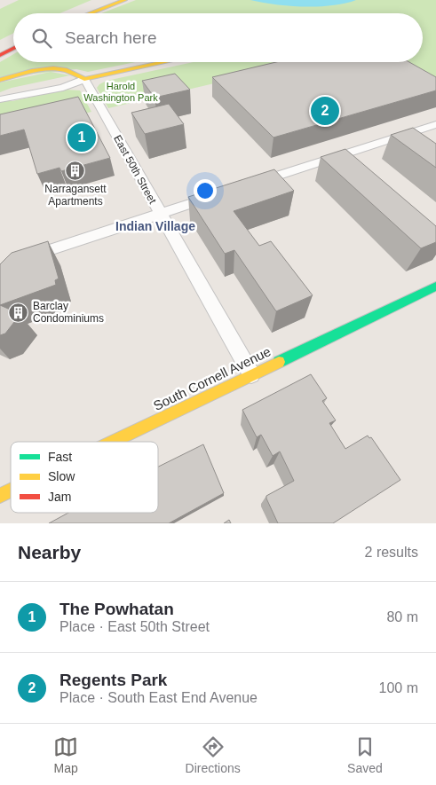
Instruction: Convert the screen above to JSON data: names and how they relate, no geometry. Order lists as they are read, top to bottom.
{
  "streets": {
    "main road": ["South Cornell Avenue"],
    "street": ["East 50th Street"]
  },
  "crossings": [
    ["East 50th Street", "South Cornell Avenue"]
  ],
  "districts": ["Indian Village"],
  "parks": ["Harold Washington Park"],
  "places": {
    "building": ["Narragansett Apartments", "Barclay Condominiums"]
  },
  "legend": ["Fast", "Slow", "Jam"],
  "page": {
    "search": "Search here",
    "pins": ["2", "1"],
    "heading": ["Nearby", "2 results"],
    "list": [
      {
        "mark": "1",
        "name": "The Powhatan",
        "note": "Place · East 50th Street",
        "value": "80 m"
      },
      {
        "mark": "2",
        "name": "Regents Park",
        "note": "Place · South East End Avenue",
        "value": "100 m"
      }
    ],
    "nav": ["Map", "Directions", "Saved"]
  }
}
